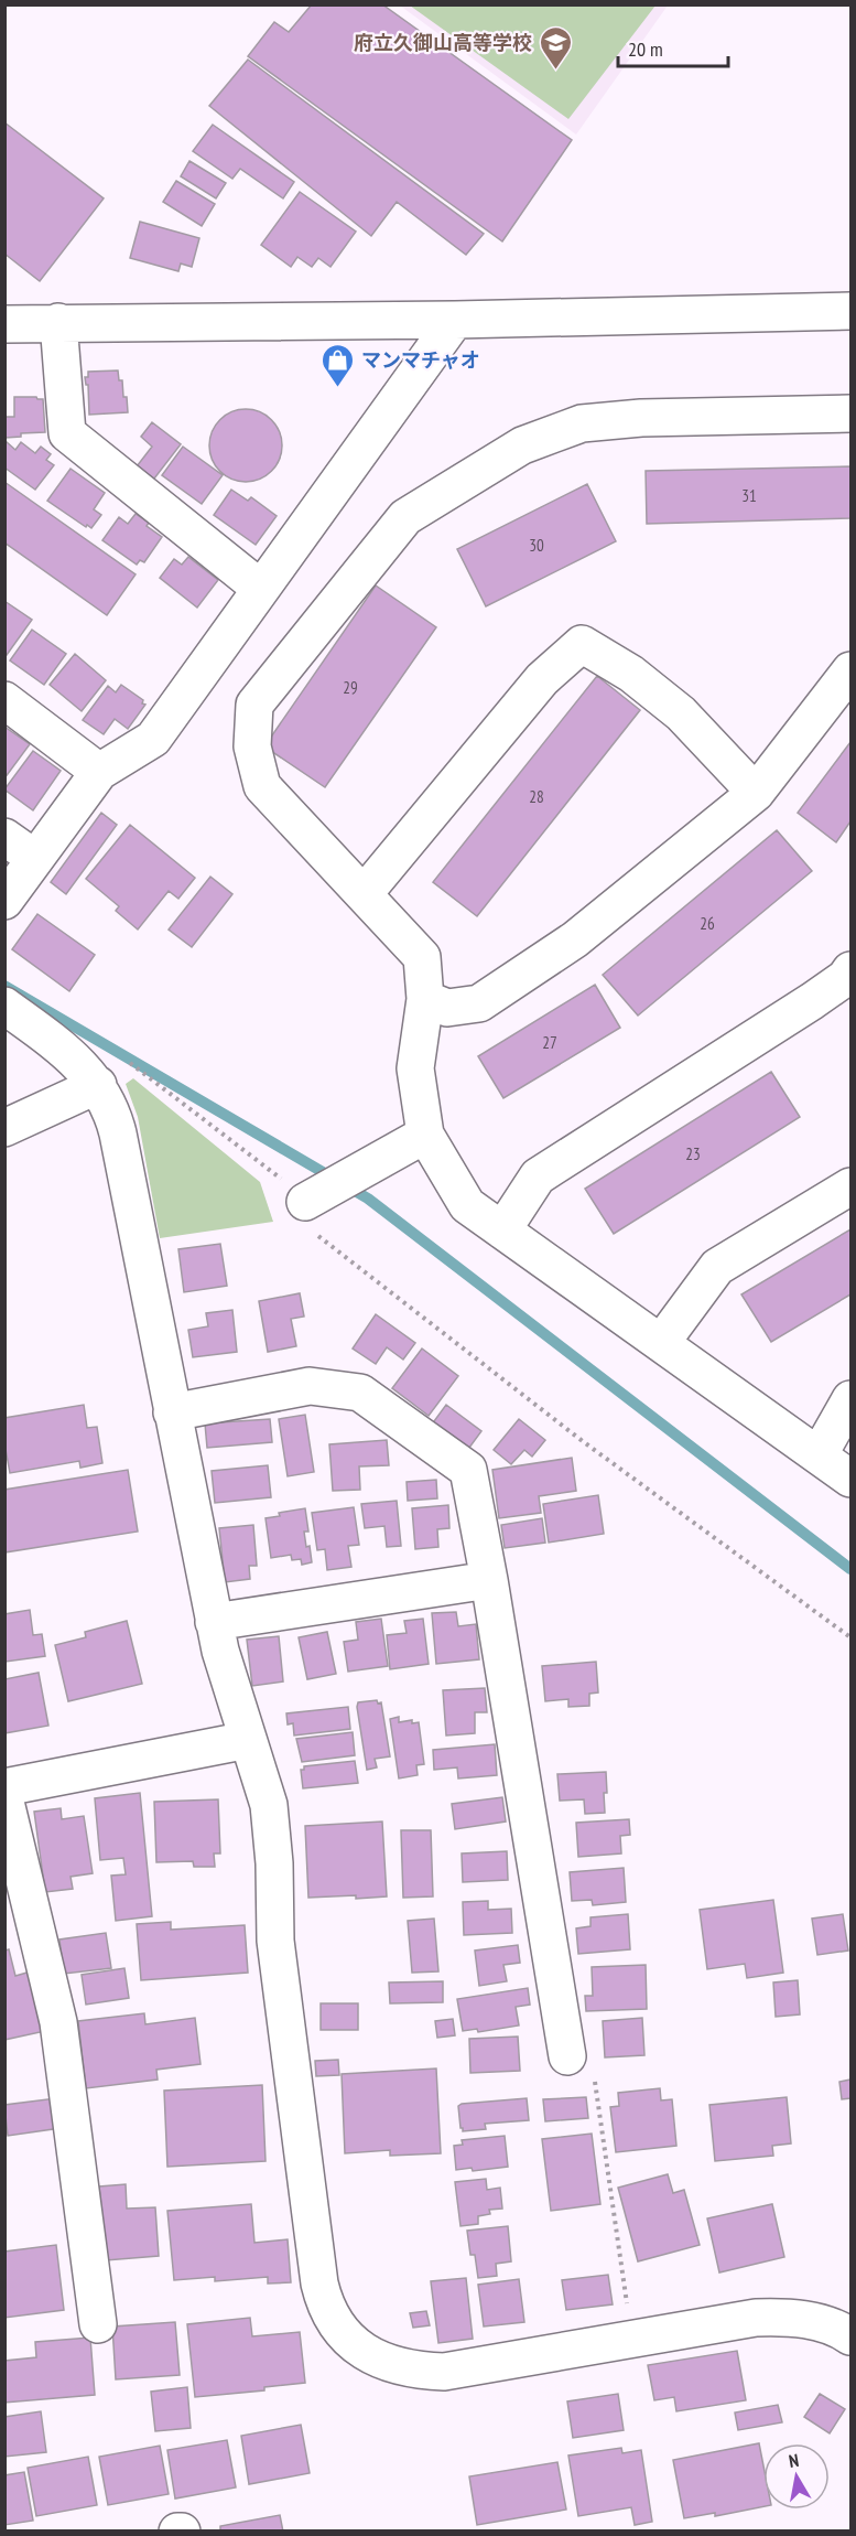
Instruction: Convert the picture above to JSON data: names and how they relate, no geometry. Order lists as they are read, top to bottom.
{
  "places": {
    "school or university": ["府立久御山高等学校"],
    "shop": ["マンマチャオ"]
  },
  "house_numbers": [
    "31",
    "30",
    "29",
    "28",
    "26",
    "27",
    "23"
  ],
  "scale_bar": "20 m",
  "north": "top"
}
